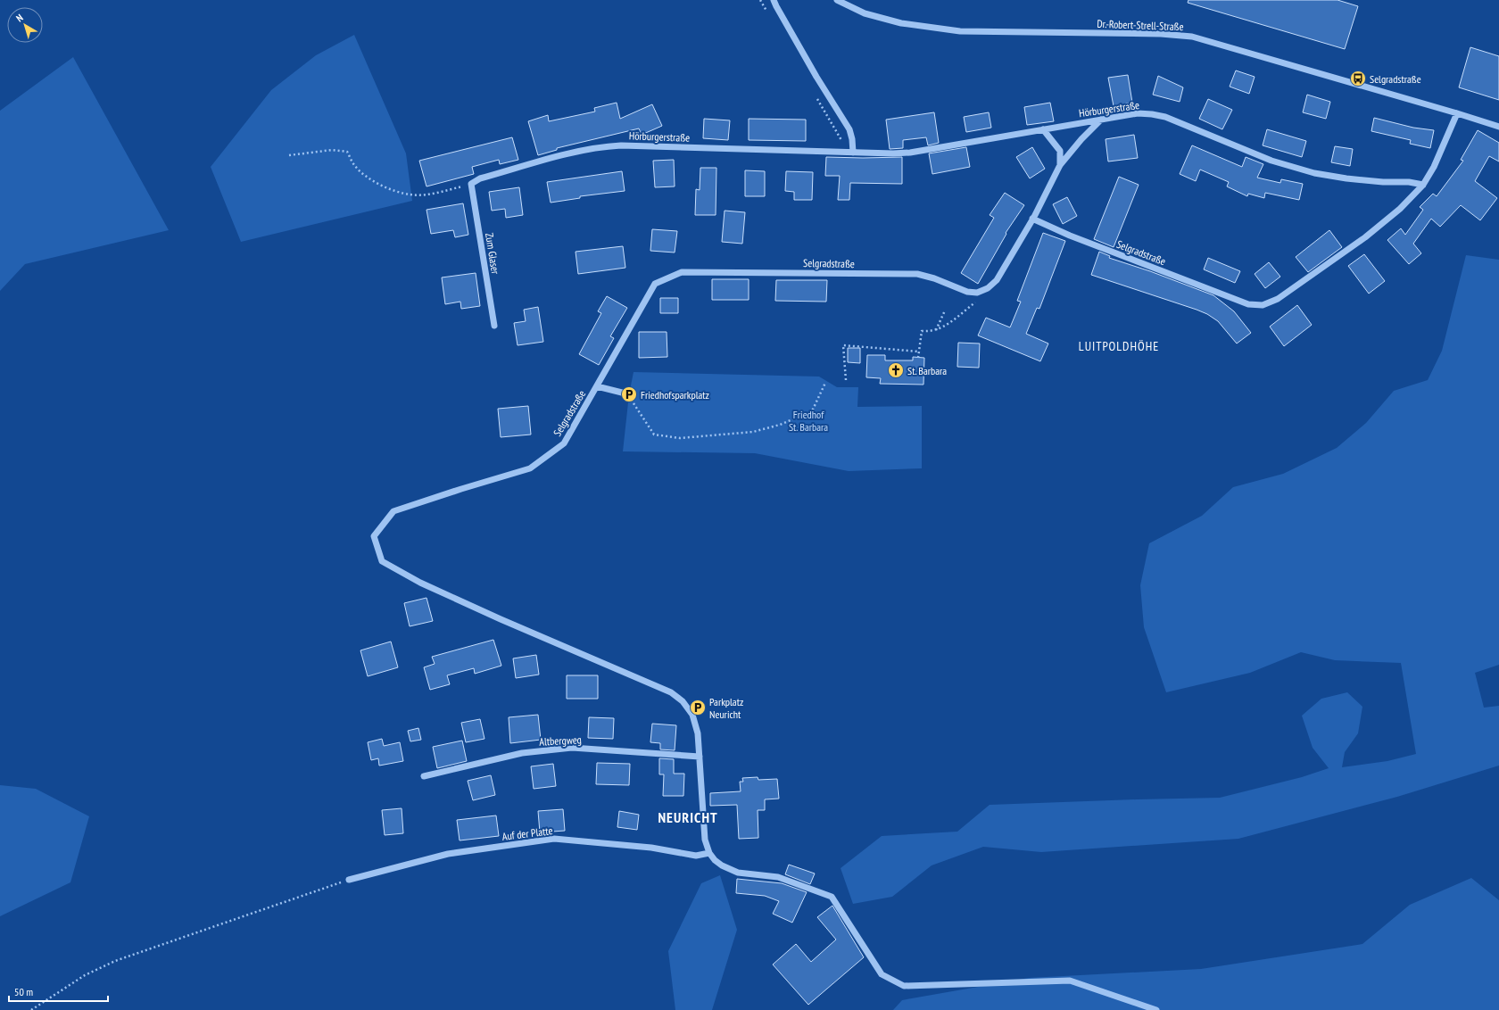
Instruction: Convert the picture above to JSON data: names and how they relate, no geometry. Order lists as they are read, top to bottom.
{
  "streets": {
    "street": [
      "Dr.-Robert-Strell-Straße",
      "Hörburgerstraße",
      "Selgradstraße",
      "Zum Glaser",
      "Altbergweg",
      "Auf der Platte"
    ]
  },
  "crossings": [
    ["Dr.-Robert-Strell-Straße", "Selgradstraße"],
    ["Hörburgerstraße", "Selgradstraße"],
    ["Hörburgerstraße", "Zum Glaser"],
    ["Selgradstraße", "Altbergweg"]
  ],
  "districts": ["LUITPOLDHÖHE", "NEURICHT"],
  "parks": ["Friedhof St. Barbara"],
  "places": {
    "bus stop": ["Selgradstraße"],
    "church": ["St. Barbara"],
    "parking": ["Friedhofsparkplatz", "Parkplatz Neuricht"]
  },
  "scale_bar": "50 m",
  "north": "top left"
}
